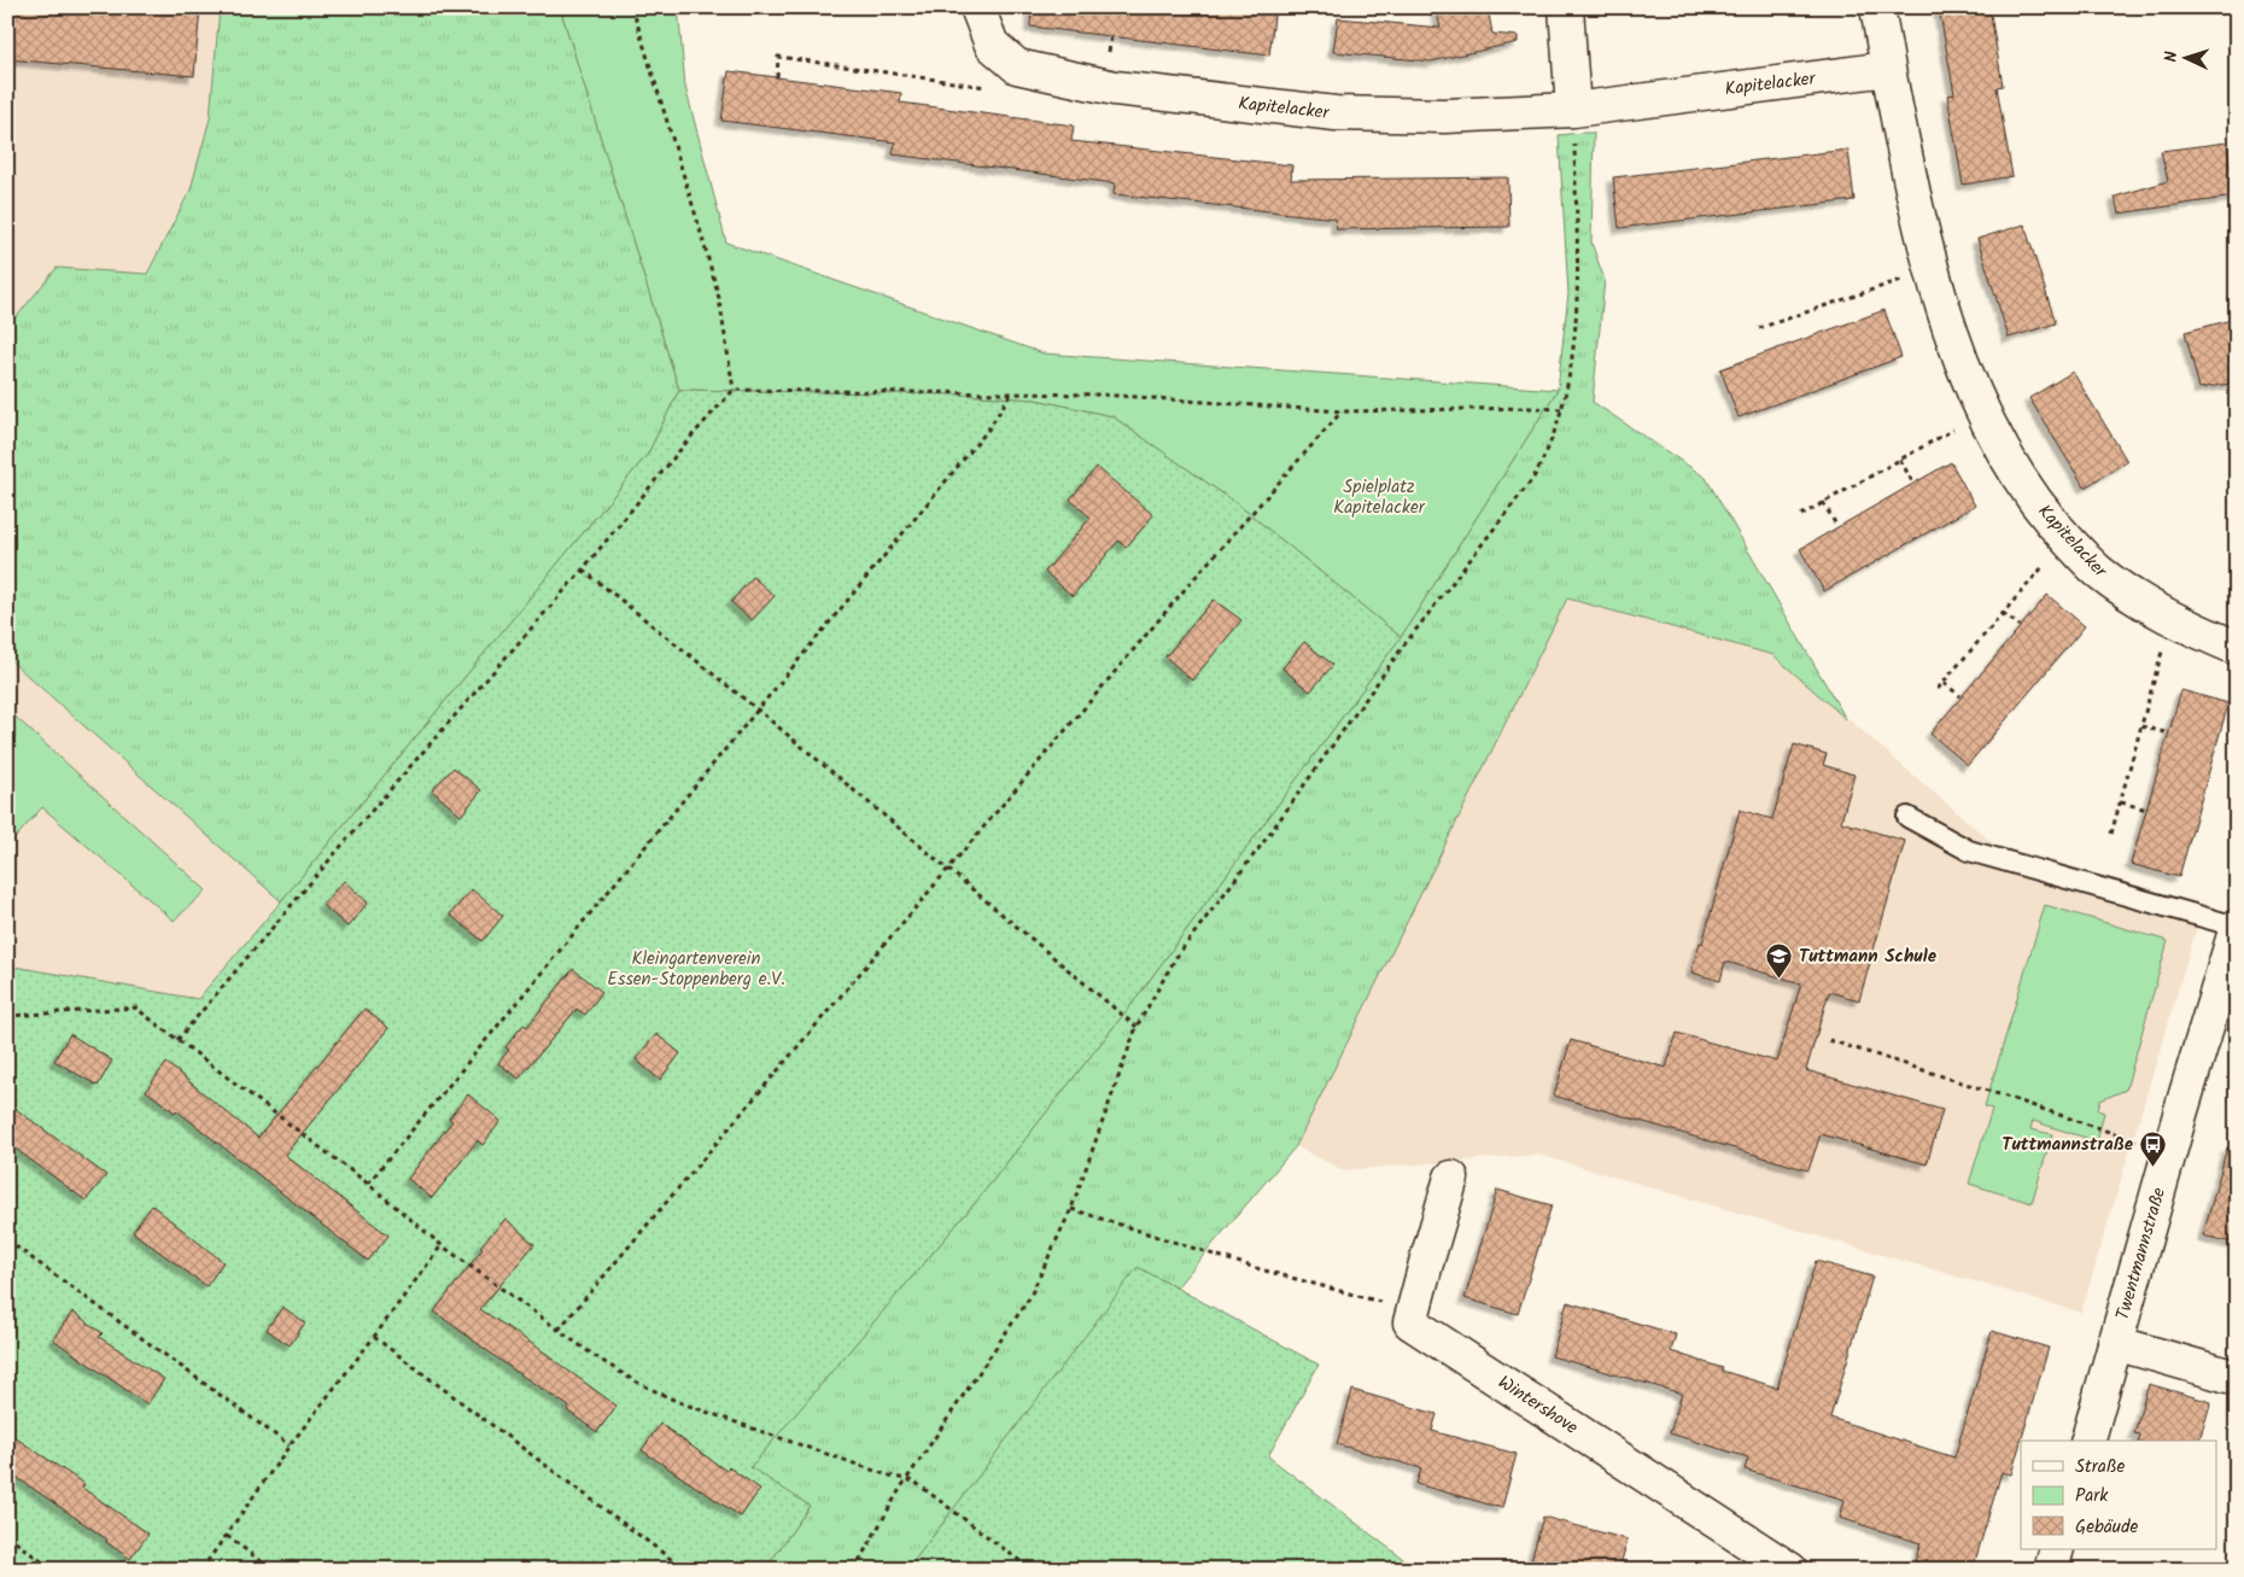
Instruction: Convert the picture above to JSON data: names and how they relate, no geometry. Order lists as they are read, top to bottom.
{
  "streets": {
    "street": ["Kapitelacker", "Twentmannstraße", "Wintershove"]
  },
  "parks": ["Spielplatz Kapitelacker", "Kleingartenverein Essen-Stoppenberg e.V."],
  "places": {
    "school or university": ["Tuttmann Schule"],
    "bus stop": ["Tuttmannstraße"]
  },
  "legend": ["Straße", "Park", "Gebäude"],
  "north": "left"
}
